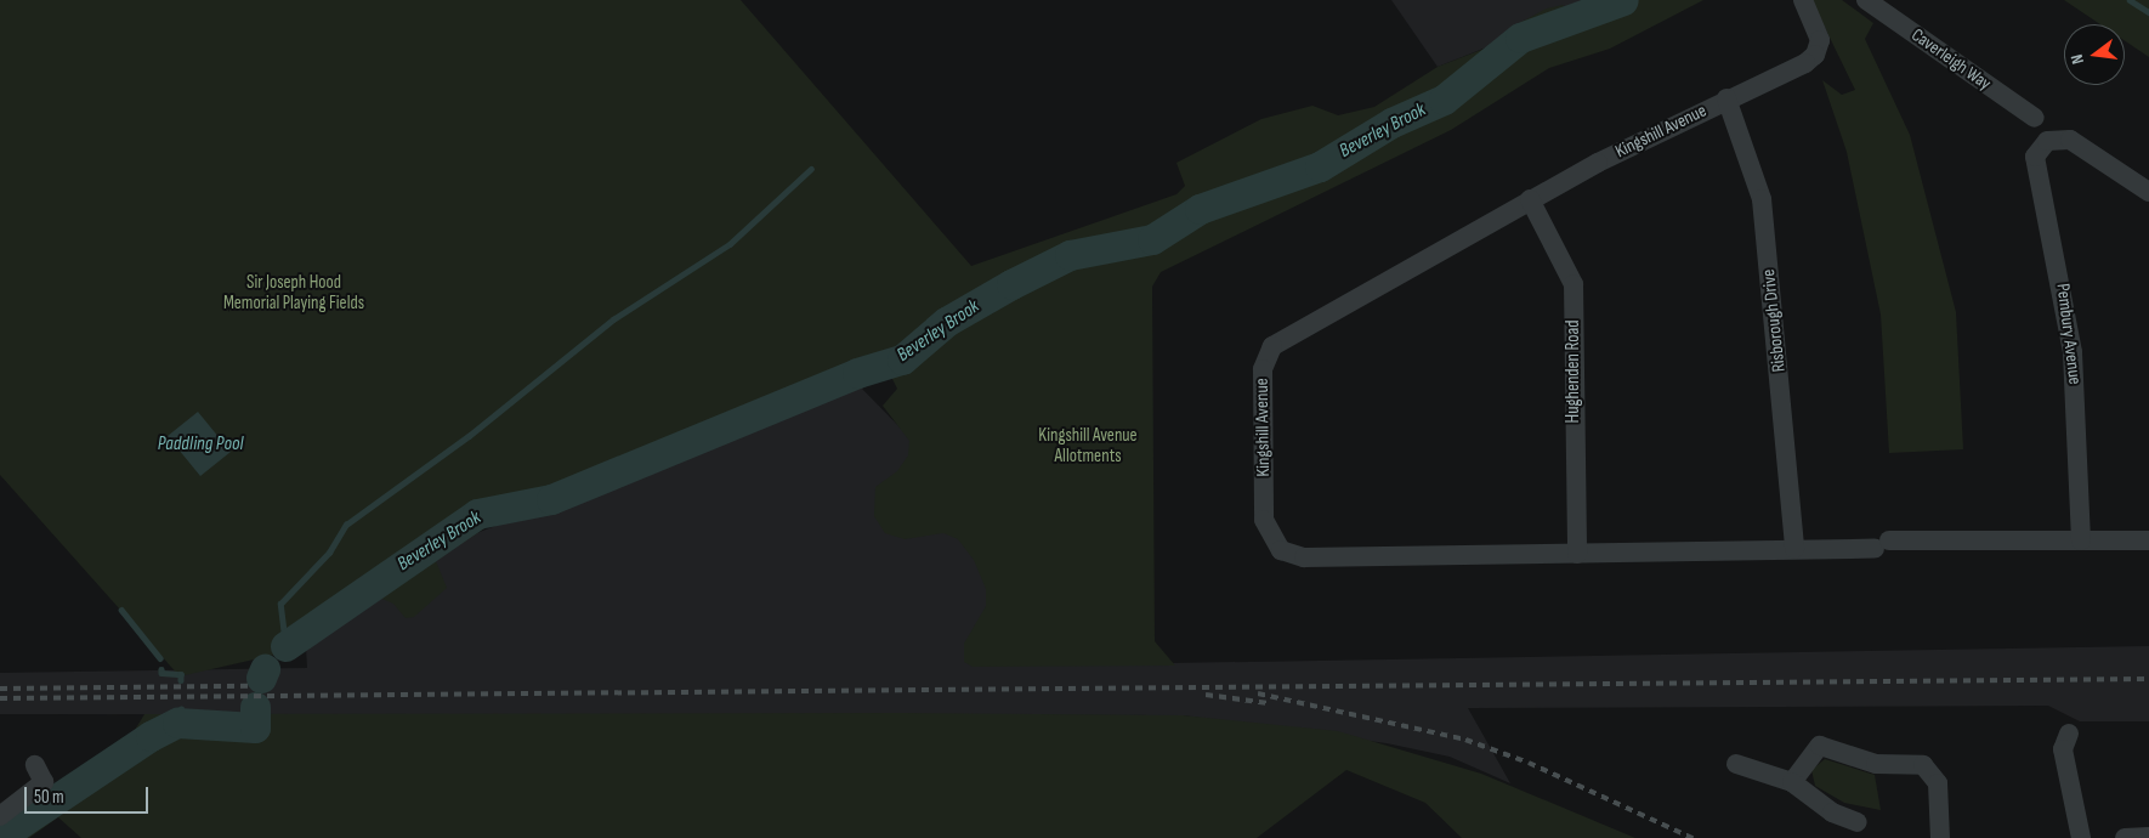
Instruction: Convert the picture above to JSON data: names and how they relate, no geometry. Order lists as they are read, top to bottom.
{
  "streets": {
    "street": [
      "Caverleigh Way",
      "Kingshill Avenue",
      "Risborough Drive",
      "Pembury Avenue",
      "Hughenden Road"
    ]
  },
  "crossings": [
    ["Kingshill Avenue", "Risborough Drive"],
    ["Kingshill Avenue", "Pembury Avenue"],
    ["Kingshill Avenue", "Hughenden Road"]
  ],
  "water": ["Beverley Brook", "Paddling Pool"],
  "parks": ["Sir Joseph Hood Memorial Playing Fields", "Kingshill Avenue Allotments"],
  "scale_bar": "50 m",
  "north": "left"
}
